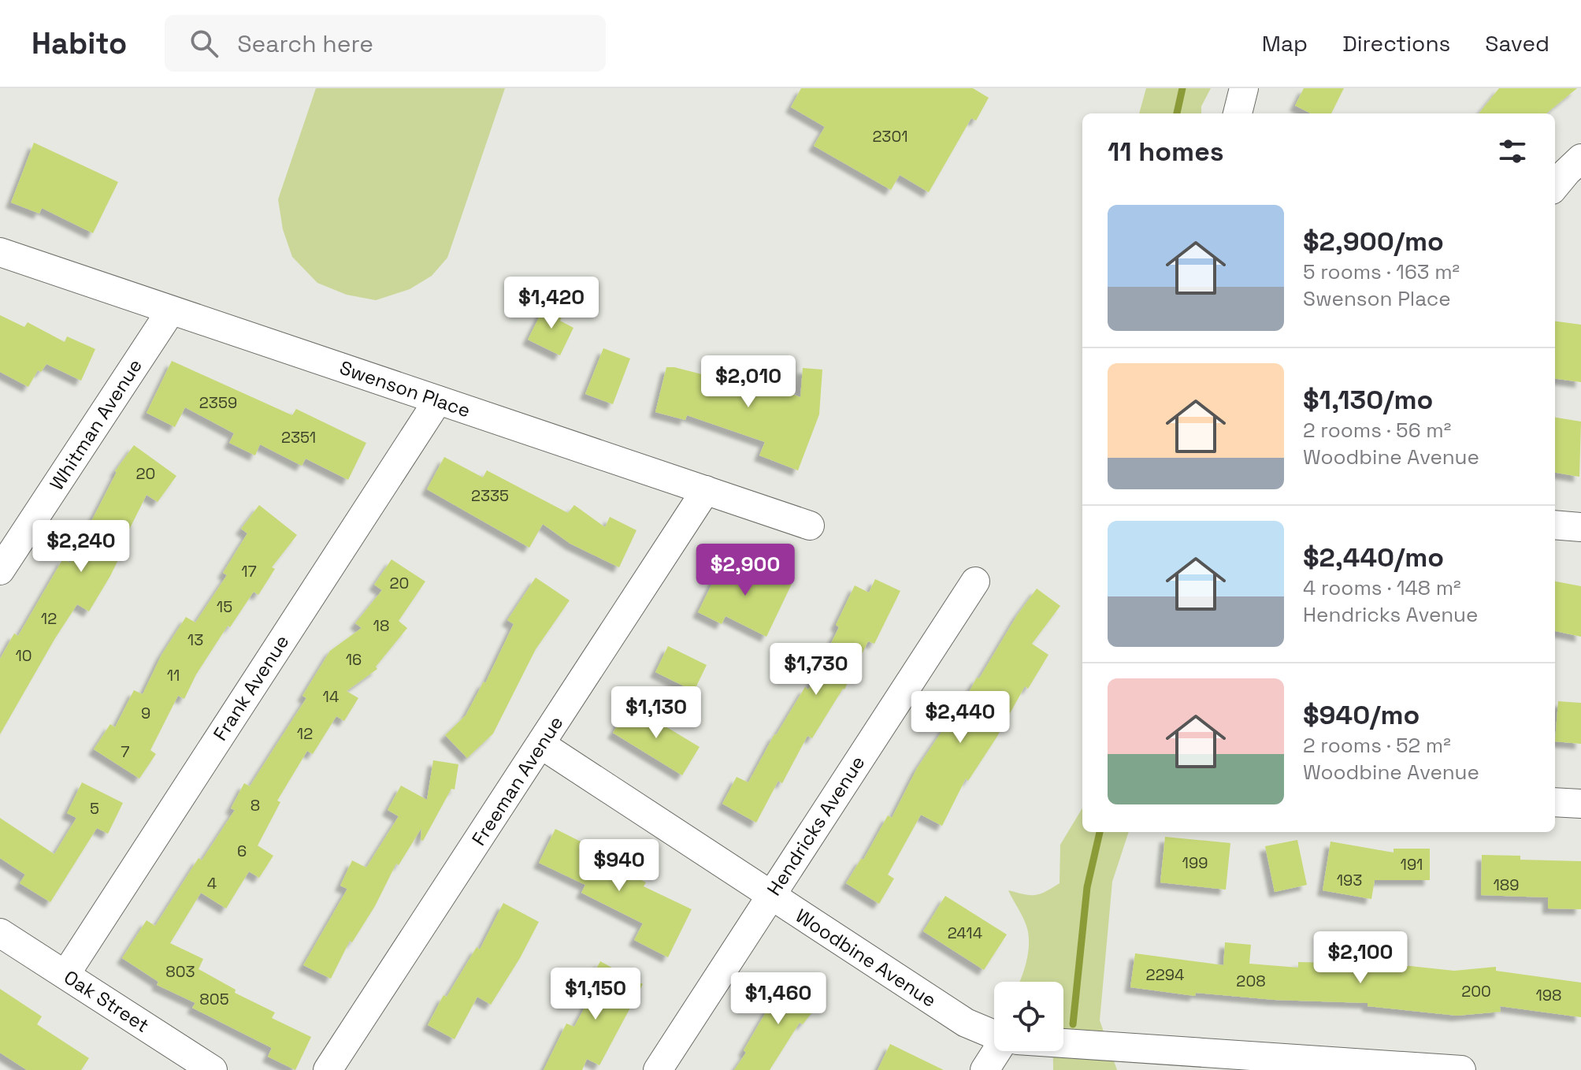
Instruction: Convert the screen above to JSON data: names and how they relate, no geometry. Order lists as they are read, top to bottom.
{
  "streets": {
    "street": [
      "Swenson Place",
      "Whitman Avenue",
      "Frank Avenue",
      "Freeman Avenue",
      "Hendricks Avenue",
      "Woodbine Avenue",
      "Oak Street"
    ]
  },
  "crossings": [
    ["Swenson Place", "Whitman Avenue"],
    ["Swenson Place", "Frank Avenue"],
    ["Swenson Place", "Freeman Avenue"],
    ["Frank Avenue", "Oak Street"],
    ["Freeman Avenue", "Woodbine Avenue"],
    ["Hendricks Avenue", "Woodbine Avenue"]
  ],
  "house_numbers": [
    "2301",
    "2359",
    "2351",
    "20",
    "2335",
    "17",
    "20",
    "15",
    "12",
    "18",
    "13",
    "10",
    "16",
    "11",
    "14",
    "9",
    "12",
    "7",
    "8",
    "5",
    "6",
    "199",
    "191",
    "193",
    "4",
    "189",
    "2414",
    "803",
    "2294",
    "208",
    "200",
    "198",
    "805"
  ],
  "page": {
    "header": "Habito",
    "search": "Search here",
    "nav": ["Map", "Directions", "Saved"],
    "heading": "11 homes",
    "list": [
      {
        "name": "$2,900/mo",
        "note": "5 rooms · 163 m² · Swenson Place"
      },
      {
        "name": "$1,130/mo",
        "note": "2 rooms · 56 m² · Woodbine Avenue"
      },
      {
        "name": "$2,440/mo",
        "note": "4 rooms · 148 m² · Hendricks Avenue"
      },
      {
        "name": "$940/mo",
        "note": "2 rooms · 52 m² · Woodbine Avenue"
      }
    ],
    "price": [
      "$1,420",
      "$2,010",
      "$2,240",
      "$2,900",
      "$1,730",
      "$1,130",
      "$2,440",
      "$940",
      "$2,100",
      "$1,150",
      "$1,460"
    ]
  }
}
